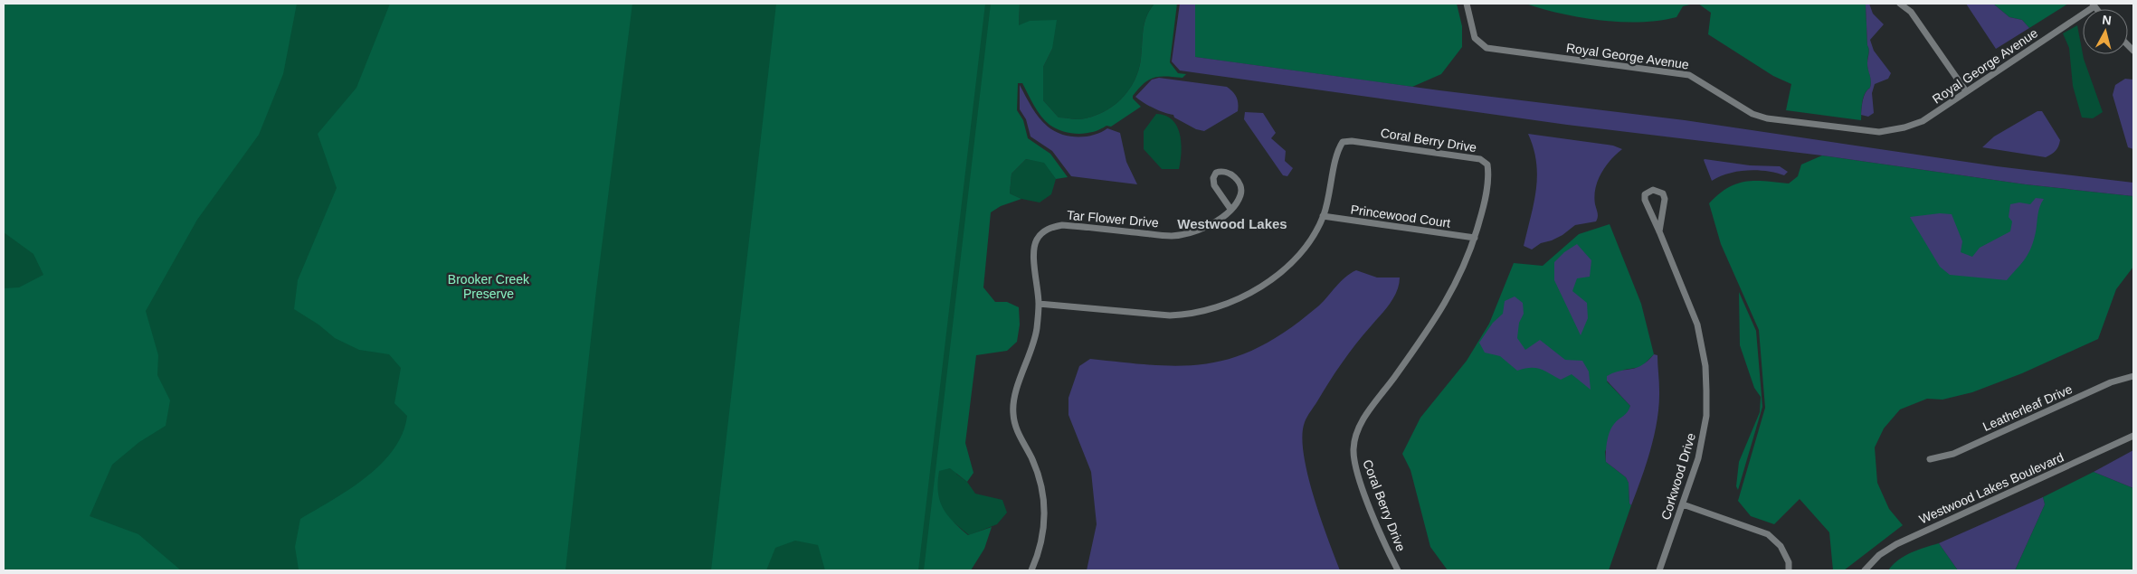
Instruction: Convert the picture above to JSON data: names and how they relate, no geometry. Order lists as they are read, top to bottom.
{
  "streets": {
    "street": [
      "Royal George Avenue",
      "Coral Berry Drive",
      "Princewood Court",
      "Tar Flower Drive",
      "Leatherleaf Drive",
      "Corkwood Drive",
      "Westwood Lakes Boulevard"
    ]
  },
  "crossings": [
    ["Coral Berry Drive", "Princewood Court"],
    ["Coral Berry Drive", "Tar Flower Drive"]
  ],
  "districts": ["Westwood Lakes"],
  "parks": ["Brooker Creek Preserve"],
  "north": "top"
}
